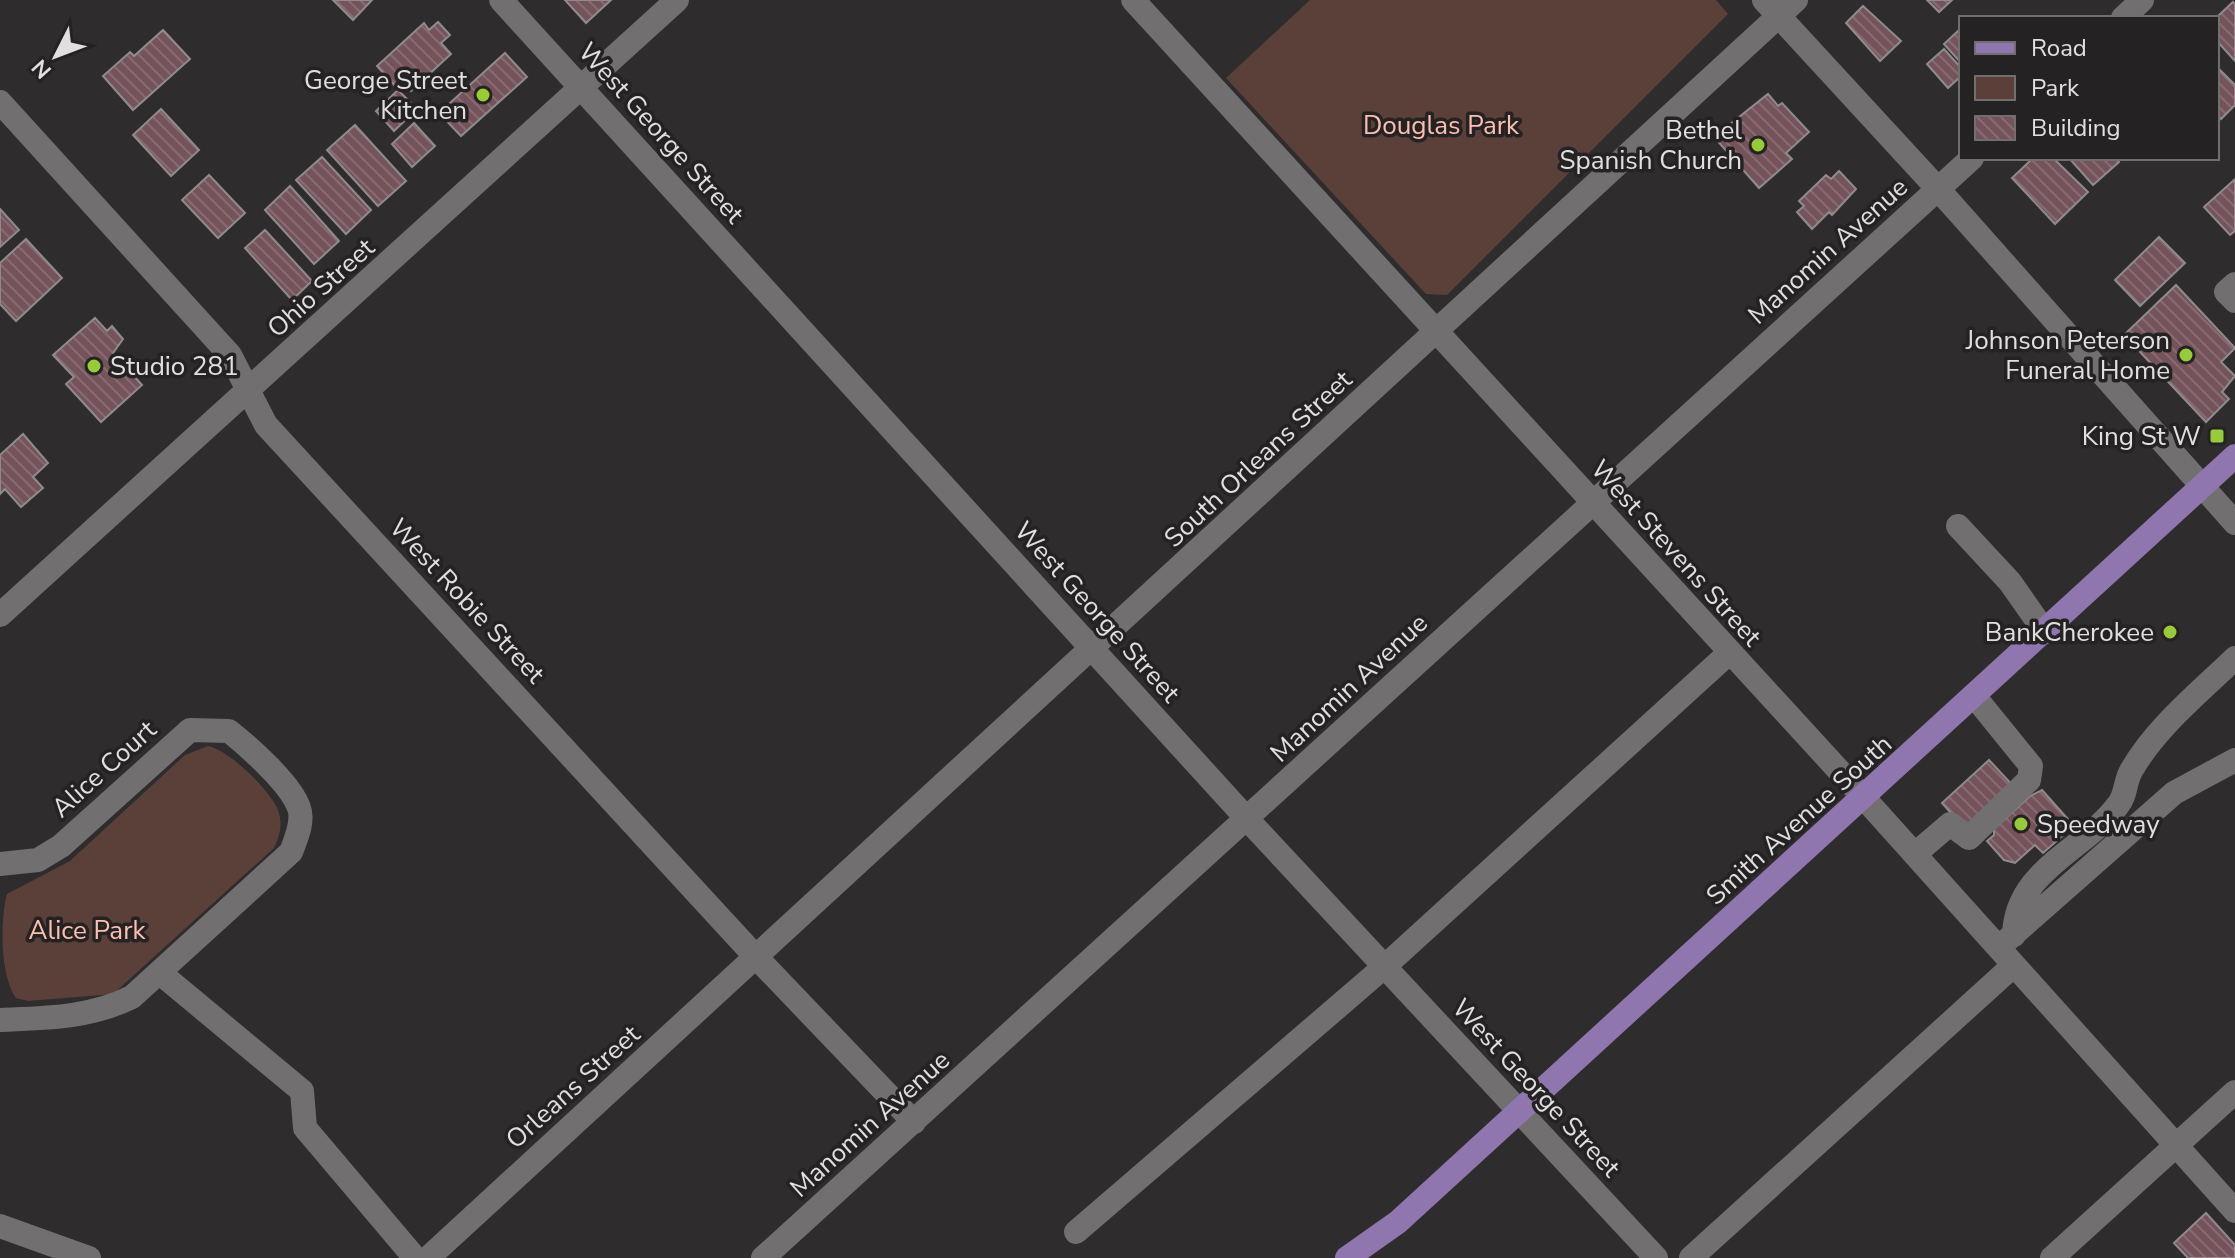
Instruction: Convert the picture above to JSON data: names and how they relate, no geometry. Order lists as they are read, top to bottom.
{
  "streets": {
    "main road": ["Smith Avenue South"],
    "street": [
      "West George Street",
      "Manomin Avenue",
      "Ohio Street",
      "South Orleans Street",
      "West Stevens Street",
      "West Robie Street",
      "Alice Court",
      "Orleans Street"
    ]
  },
  "crossings": [
    ["West George Street", "Manomin Avenue"],
    ["West George Street", "Ohio Street"],
    ["West George Street", "South Orleans Street"],
    ["West George Street", "Smith Avenue South"],
    ["Manomin Avenue", "West Stevens Street"],
    ["Manomin Avenue", "West Robie Street"],
    ["Ohio Street", "West Robie Street"],
    ["South Orleans Street", "West Stevens Street"],
    ["South Orleans Street", "West Robie Street"],
    ["South Orleans Street", "Orleans Street"],
    ["West Stevens Street", "Smith Avenue South"],
    ["West Robie Street", "Orleans Street"]
  ],
  "parks": ["Douglas Park", "Alice Park"],
  "places": {
    "other": [
      "George Street Kitchen",
      "Bethel Spanish Church",
      "Johnson Peterson Funeral Home",
      "Studio 281",
      "BankCherokee",
      "Speedway"
    ],
    "transit": ["King St W"]
  },
  "legend": ["Road", "Park", "Building"],
  "north": "bottom left"
}
